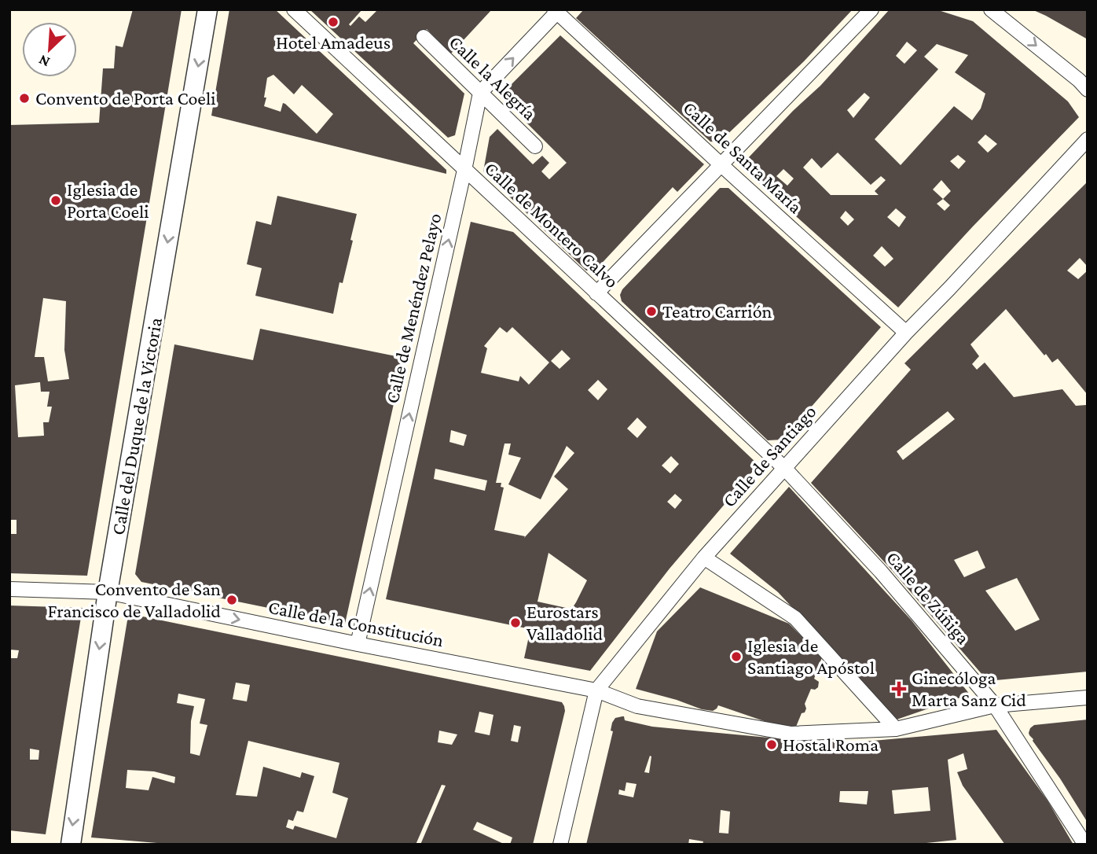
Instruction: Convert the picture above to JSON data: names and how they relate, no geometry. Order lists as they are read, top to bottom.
{
  "streets": {
    "street": [
      "Calle la Alegría",
      "Calle de Santa María",
      "Calle de Montero Calvo",
      "Calle de Menéndez Pelayo",
      "Calle del Duque de la Victoria",
      "Calle de Santiago",
      "Calle de Zúñiga",
      "Calle de la Constitución"
    ]
  },
  "crossings": [
    ["Calle la Alegría", "Calle de Menéndez Pelayo"],
    ["Calle de Santa María", "Calle de Santiago"],
    ["Calle de Montero Calvo", "Calle de Menéndez Pelayo"],
    ["Calle de Montero Calvo", "Calle de Santiago"],
    ["Calle de Montero Calvo", "Calle de Zúñiga"],
    ["Calle de Menéndez Pelayo", "Calle de la Constitución"],
    ["Calle del Duque de la Victoria", "Calle de la Constitución"],
    ["Calle de Santiago", "Calle de Zúñiga"],
    ["Calle de Santiago", "Calle de la Constitución"],
    ["Calle de Zúñiga", "Calle de la Constitución"]
  ],
  "one_way": ["Calle de Menéndez Pelayo", "Calle del Duque de la Victoria"],
  "places": {
    "other": [
      "Hotel Amadeus",
      "Convento de Porta Coeli",
      "Iglesia de Porta Coeli",
      "Teatro Carrión",
      "Convento de San Francisco de Valladolid",
      "Eurostars Valladolid",
      "Iglesia de Santiago Apóstol",
      "Hostal Roma"
    ],
    "health": ["Ginecóloga Marta Sanz Cid"]
  },
  "north": "bottom left"
}
